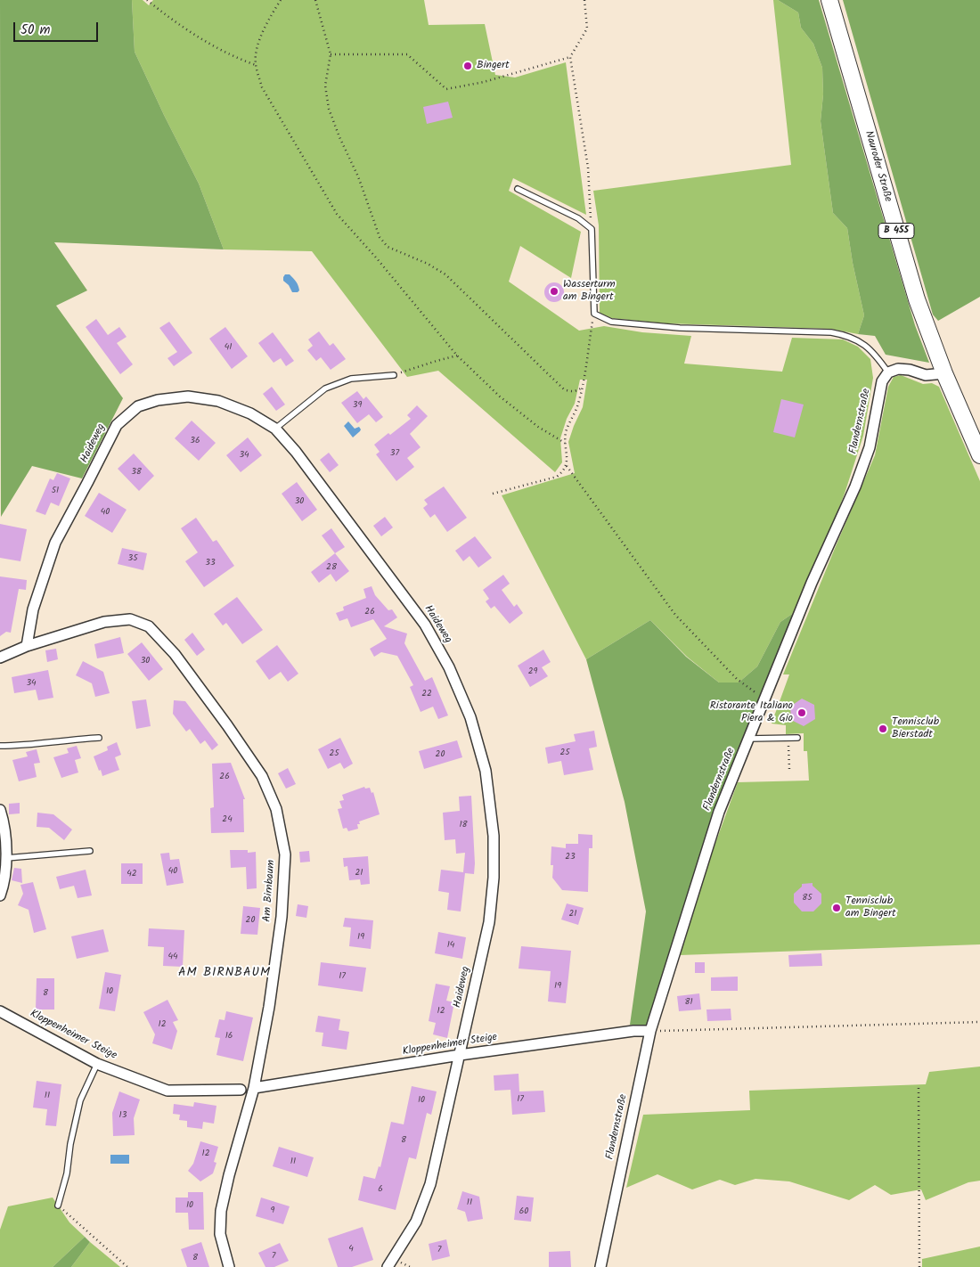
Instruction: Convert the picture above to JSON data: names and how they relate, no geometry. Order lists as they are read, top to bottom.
{
  "streets": {
    "main road": ["Nauroder Straße", "B 455"],
    "street": [
      "Flandernstraße",
      "Haideweg",
      "Am Birnbaum",
      "Kloppenheimer Steige"
    ]
  },
  "crossings": [
    ["Flandernstraße", "Kloppenheimer Steige"],
    ["Haideweg", "Am Birnbaum"],
    ["Haideweg", "Kloppenheimer Steige"],
    ["Am Birnbaum", "Kloppenheimer Steige"]
  ],
  "districts": ["AM BIRNBAUM"],
  "places": [
    "Bingert",
    "Wasserturm am Bingert",
    "Ristorante Italiano Piera & Gio",
    "Tennisclub Bierstadt",
    "Tennisclub am Bingert"
  ],
  "house_numbers": [
    "41",
    "39",
    "36",
    "37",
    "34",
    "38",
    "51",
    "30",
    "40",
    "35",
    "33",
    "28",
    "26",
    "30",
    "29",
    "34",
    "22",
    "25",
    "25",
    "20",
    "26",
    "24",
    "18",
    "23",
    "40",
    "21",
    "42",
    "85",
    "21",
    "20",
    "19",
    "14",
    "44",
    "17",
    "19",
    "10",
    "8",
    "81",
    "12",
    "12",
    "16",
    "11",
    "17",
    "10",
    "13",
    "8",
    "12",
    "11",
    "6",
    "11",
    "10",
    "9",
    "60",
    "4",
    "7",
    "7",
    "8"
  ],
  "scale_bar": "50 m"
}
